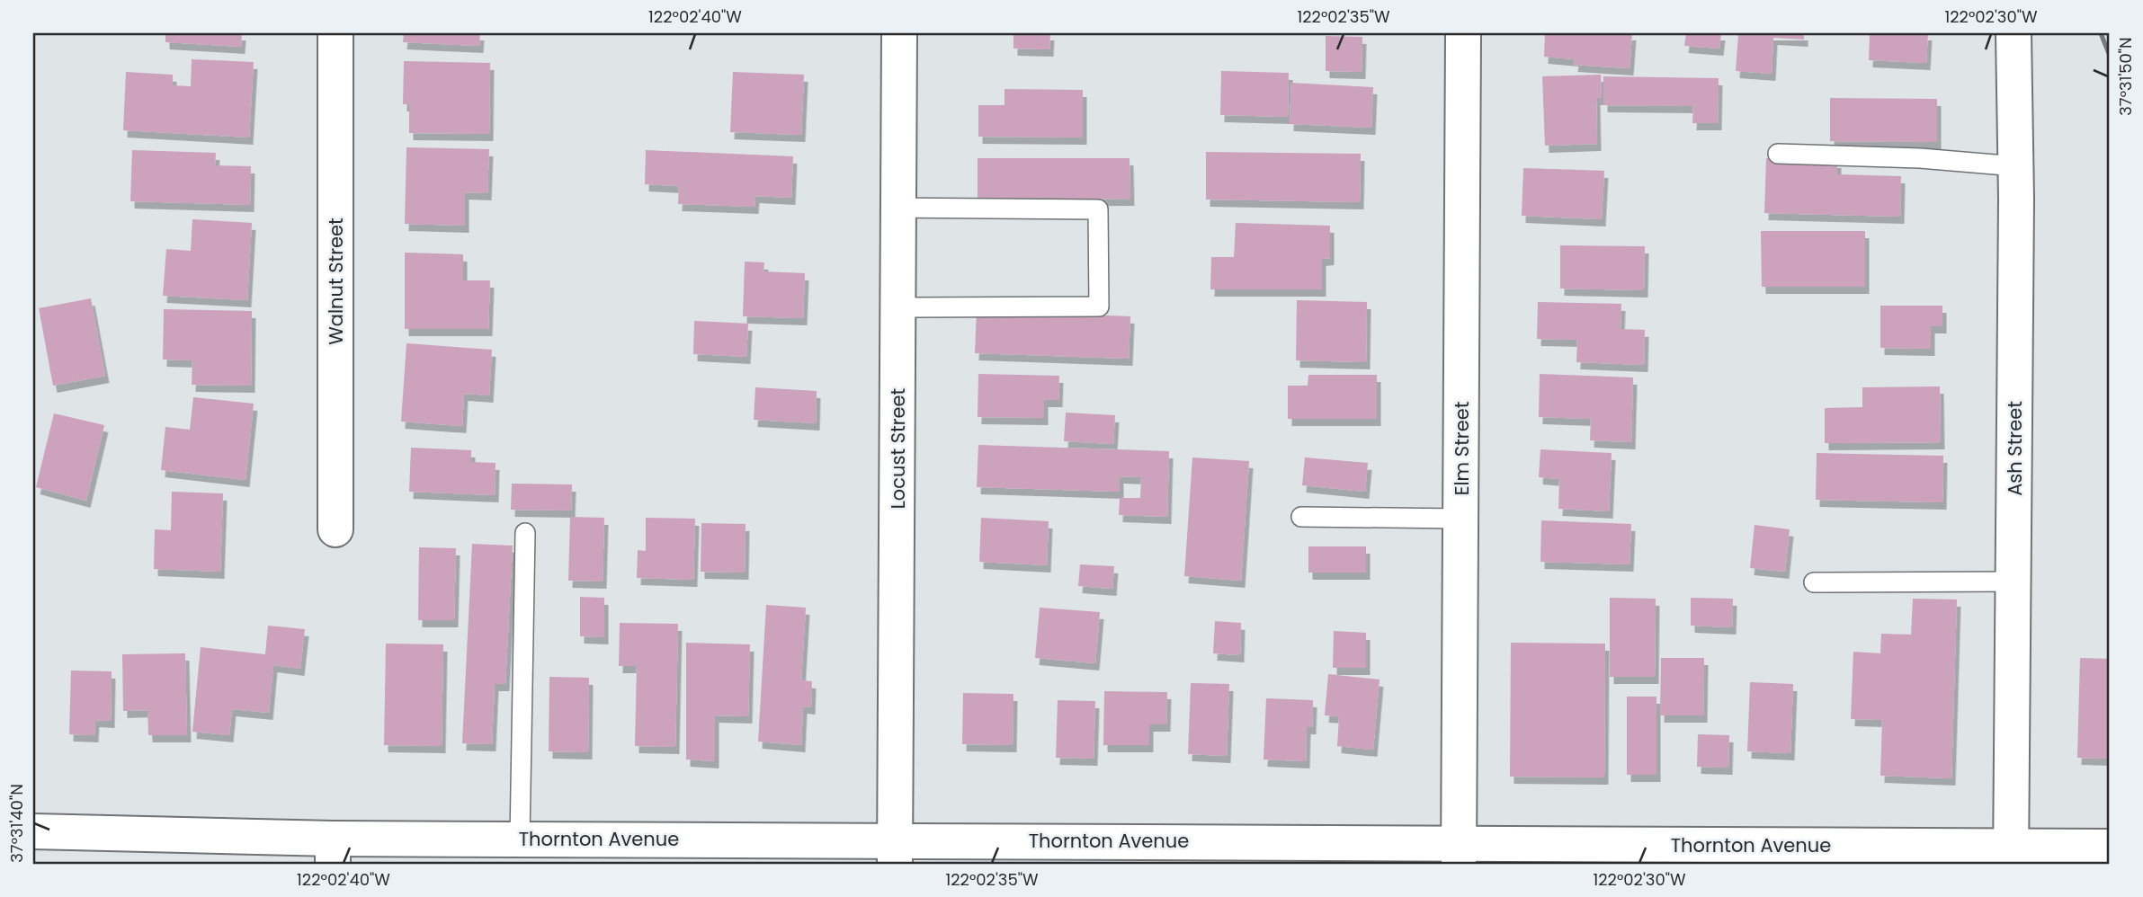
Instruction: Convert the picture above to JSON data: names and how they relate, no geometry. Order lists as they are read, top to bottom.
{
  "streets": {
    "street": [
      "Walnut Street",
      "Locust Street",
      "Elm Street",
      "Ash Street",
      "Thornton Avenue"
    ]
  },
  "crossings": [
    ["Locust Street", "Thornton Avenue"],
    ["Elm Street", "Thornton Avenue"],
    ["Ash Street", "Thornton Avenue"]
  ],
  "coordinates": [
    "122°02'40\"W",
    "122°02'35\"W",
    "122°02'30\"W",
    "37°31'50\"N",
    "37°31'40\"N"
  ]
}
